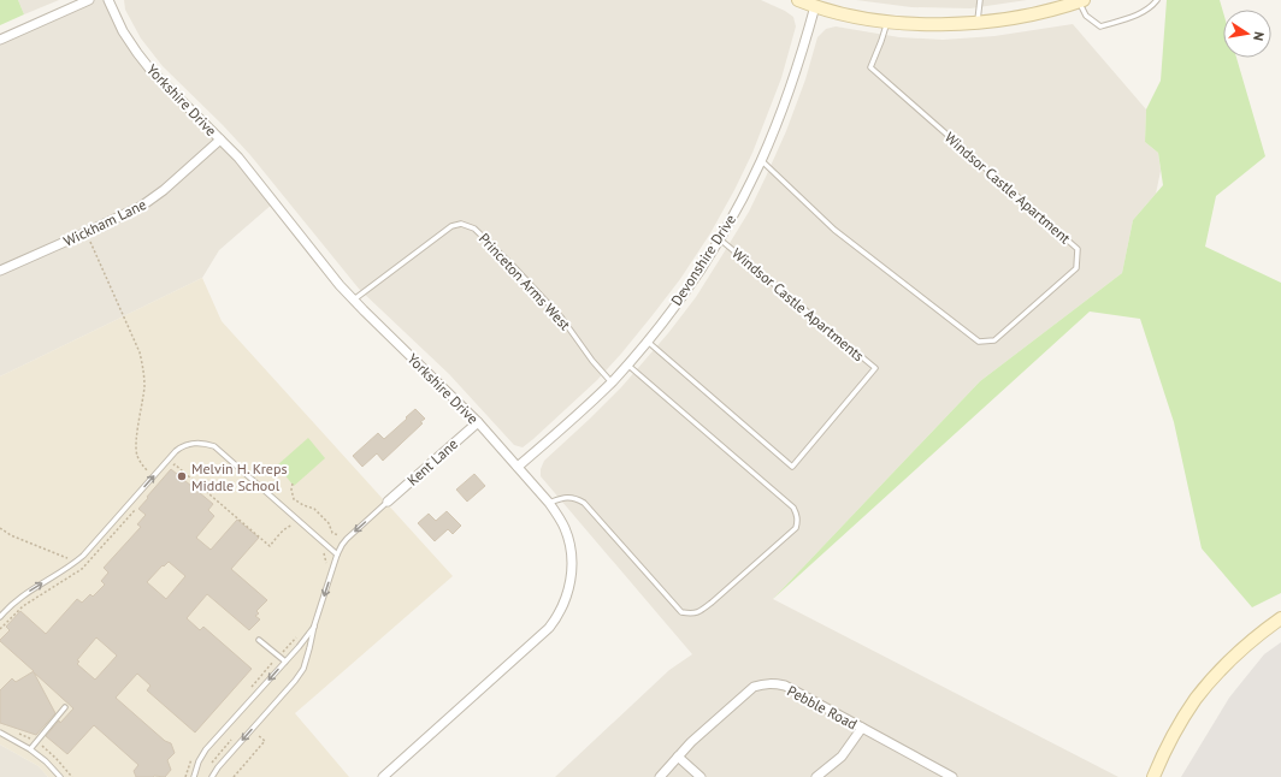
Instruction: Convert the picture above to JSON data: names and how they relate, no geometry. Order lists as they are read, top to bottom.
{
  "streets": {
    "street": [
      "Yorkshire Drive",
      "Wickham Lane",
      "Devonshire Drive",
      "Kent Lane",
      "Pebble Road"
    ],
    "lane": ["Windsor Castle Apartment", "Princeton Arms West", "Windsor Castle Apartments"]
  },
  "crossings": [
    ["Yorkshire Drive", "Wickham Lane"],
    ["Yorkshire Drive", "Devonshire Drive"],
    ["Yorkshire Drive", "Princeton Arms West"],
    ["Yorkshire Drive", "Kent Lane"],
    ["Windsor Castle Apartment", "Devonshire Drive"],
    ["Devonshire Drive", "Princeton Arms West"],
    ["Devonshire Drive", "Windsor Castle Apartments"]
  ],
  "places": ["Melvin H. Kreps Middle School"],
  "north": "right"
}
